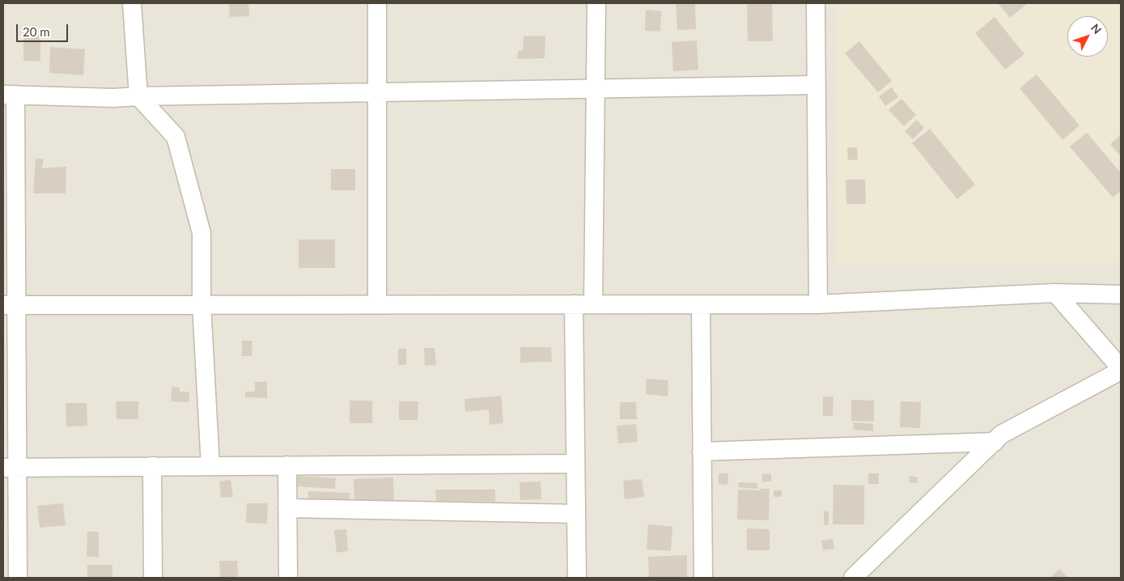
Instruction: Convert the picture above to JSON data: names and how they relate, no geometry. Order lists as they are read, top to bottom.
{
  "scale_bar": "20 m",
  "north": "top right"
}
